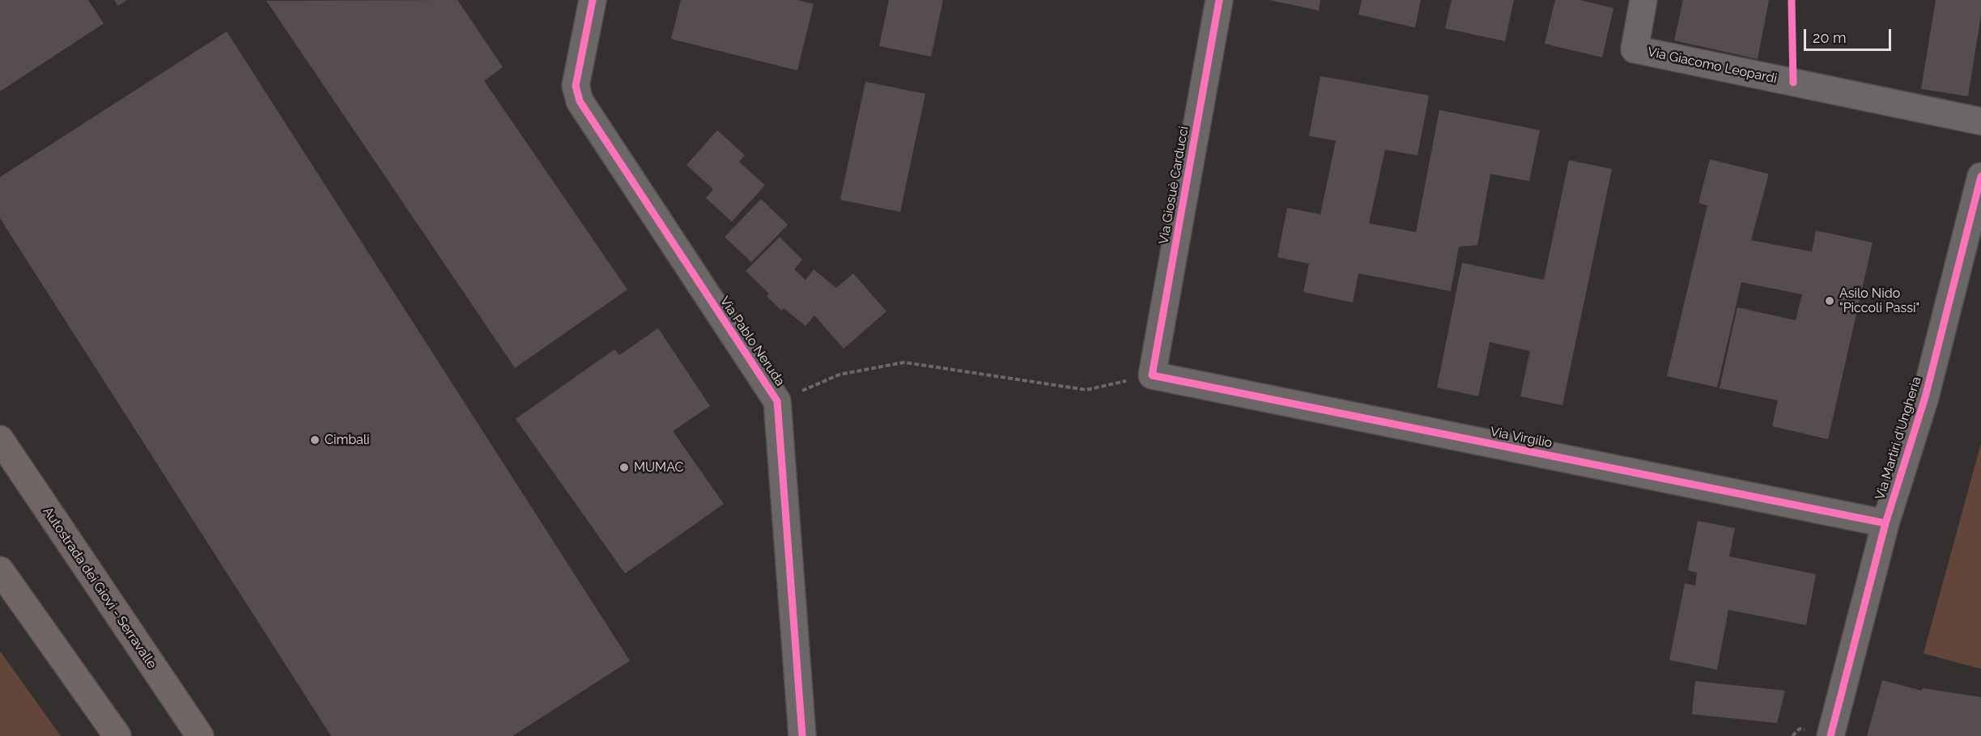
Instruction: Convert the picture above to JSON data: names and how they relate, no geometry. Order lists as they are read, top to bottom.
{
  "streets": {
    "highway": ["Autostrada dei Giovi - Serravalle"],
    "street": [
      "Via Giacomo Leopardi",
      "Via Giosuè Carducci",
      "Via Pablo Neruda",
      "Via Virgilio",
      "Via Martiri d'Ungheria"
    ]
  },
  "crossings": [
    ["Via Giosuè Carducci", "Via Virgilio"],
    ["Via Virgilio", "Via Martiri d'Ungheria"]
  ],
  "places": ["Asilo Nido \"Piccoli Passi\"", "Cimbali", "MUMAC"],
  "scale_bar": "20 m"
}
